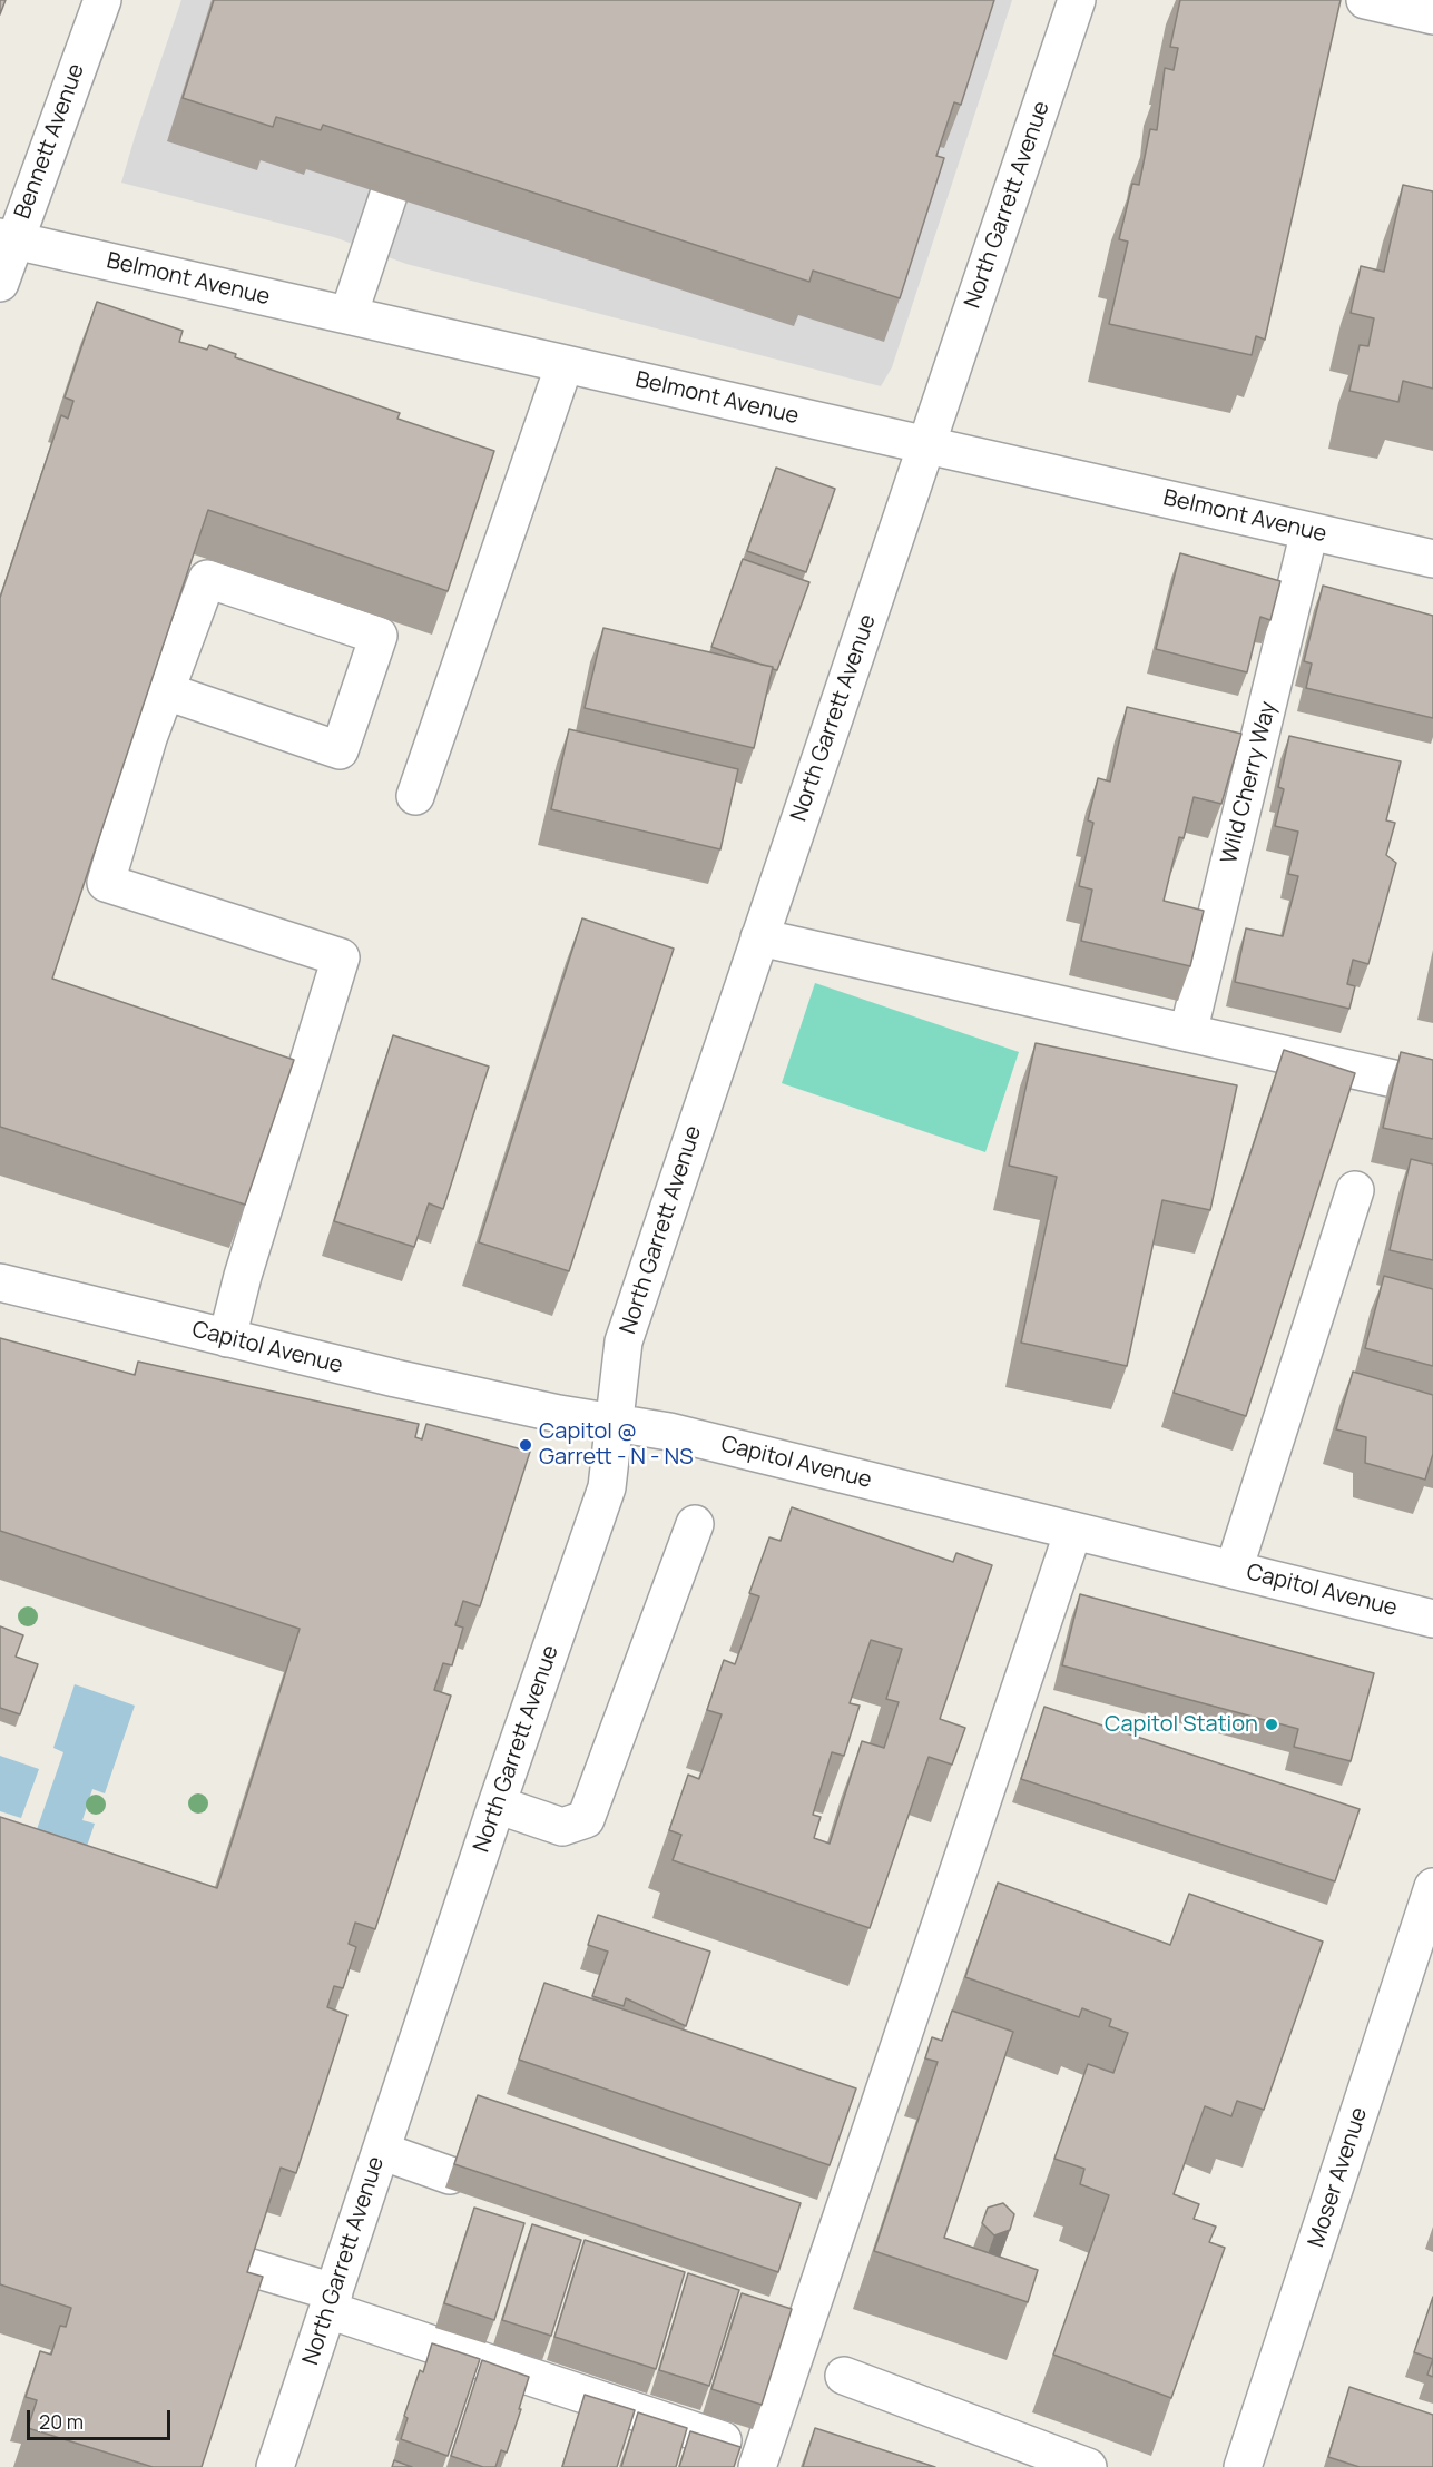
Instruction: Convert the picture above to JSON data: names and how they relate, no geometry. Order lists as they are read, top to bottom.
{
  "streets": {
    "street": [
      "Bennett Avenue",
      "North Garrett Avenue",
      "Belmont Avenue",
      "Wild Cherry Way",
      "Capitol Avenue",
      "Moser Avenue"
    ]
  },
  "crossings": [
    ["Bennett Avenue", "Belmont Avenue"],
    ["North Garrett Avenue", "Belmont Avenue"],
    ["North Garrett Avenue", "Capitol Avenue"],
    ["Belmont Avenue", "Wild Cherry Way"]
  ],
  "places": ["Capitol @ Garrett - N - NS", "Capitol Station"],
  "scale_bar": "20 m"
}
